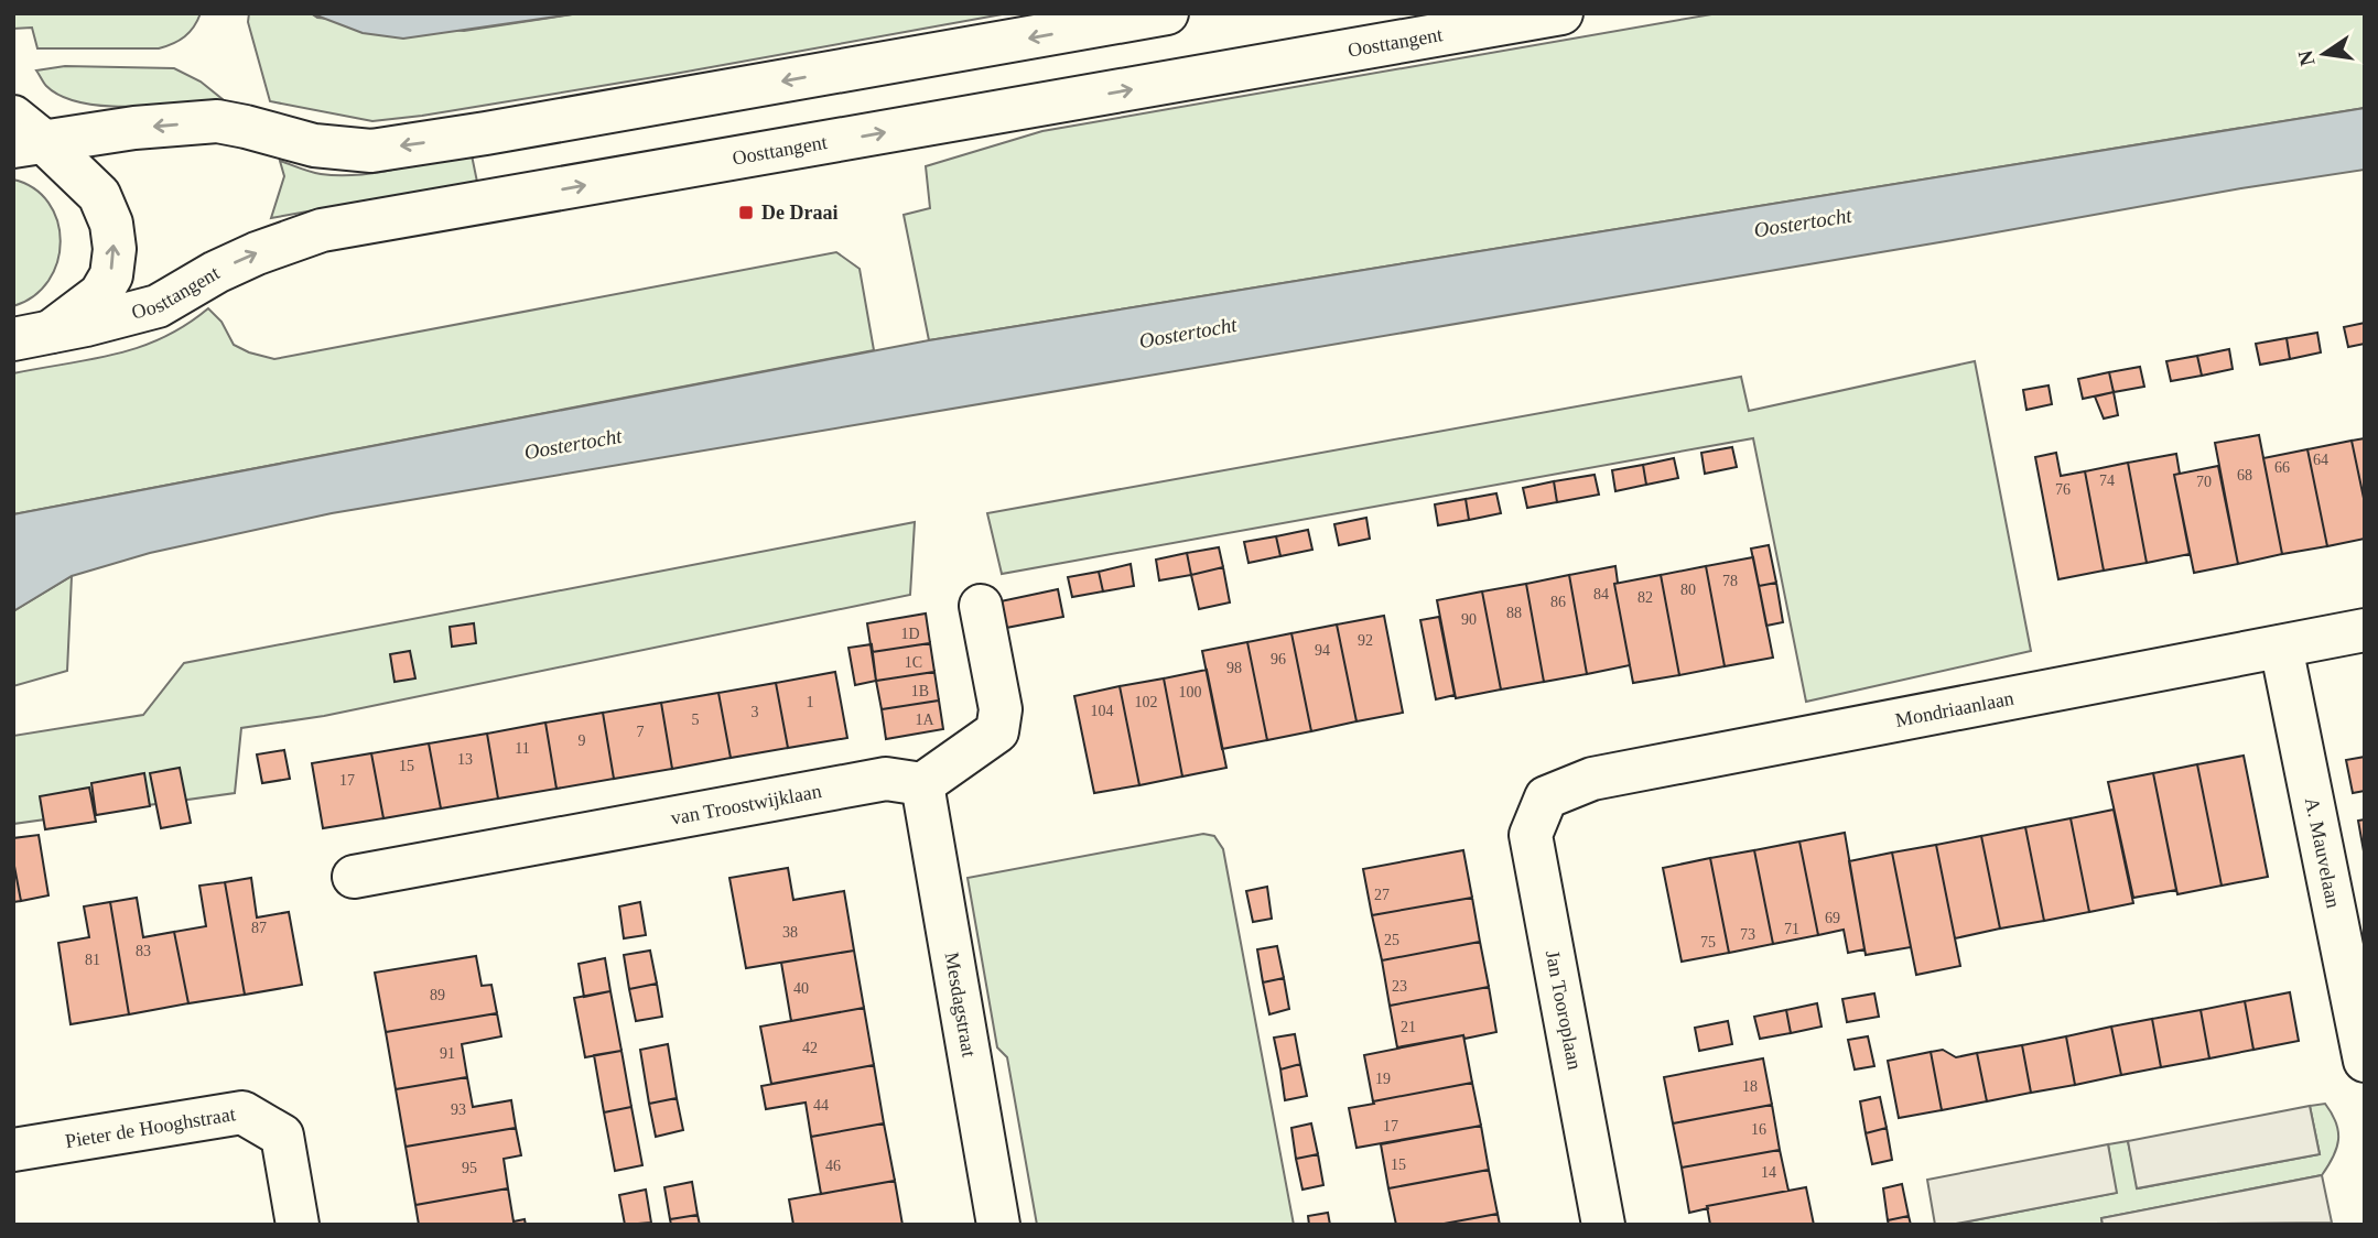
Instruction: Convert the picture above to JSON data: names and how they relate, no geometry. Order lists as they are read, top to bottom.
{
  "streets": {
    "street": [
      "Oosttangent",
      "Mondriaanlaan",
      "van Troostwijklaan",
      "A. Mauvelaan",
      "Mesdagstraat",
      "Jan Tooroplaan",
      "Pieter de Hooghstraat"
    ]
  },
  "crossings": [
    ["Mondriaanlaan", "A. Mauvelaan"],
    ["Mondriaanlaan", "Jan Tooroplaan"],
    ["van Troostwijklaan", "Mesdagstraat"]
  ],
  "water": ["Oostertocht"],
  "places": {
    "transit": ["De Draai"]
  },
  "house_numbers": [
    "64",
    "66",
    "68",
    "74",
    "70",
    "76",
    "78",
    "80",
    "84",
    "82",
    "86",
    "88",
    "90",
    "1D",
    "92",
    "94",
    "96",
    "1C",
    "98",
    "1B",
    "100",
    "1",
    "102",
    "104",
    "3",
    "5",
    "1A",
    "7",
    "9",
    "11",
    "13",
    "15",
    "17",
    "27",
    "69",
    "87",
    "71",
    "38",
    "73",
    "25",
    "75",
    "83",
    "81",
    "23",
    "40",
    "89",
    "21",
    "42",
    "91",
    "19",
    "18",
    "44",
    "93",
    "17",
    "16",
    "15",
    "46",
    "95",
    "14"
  ],
  "north": "left"
}
